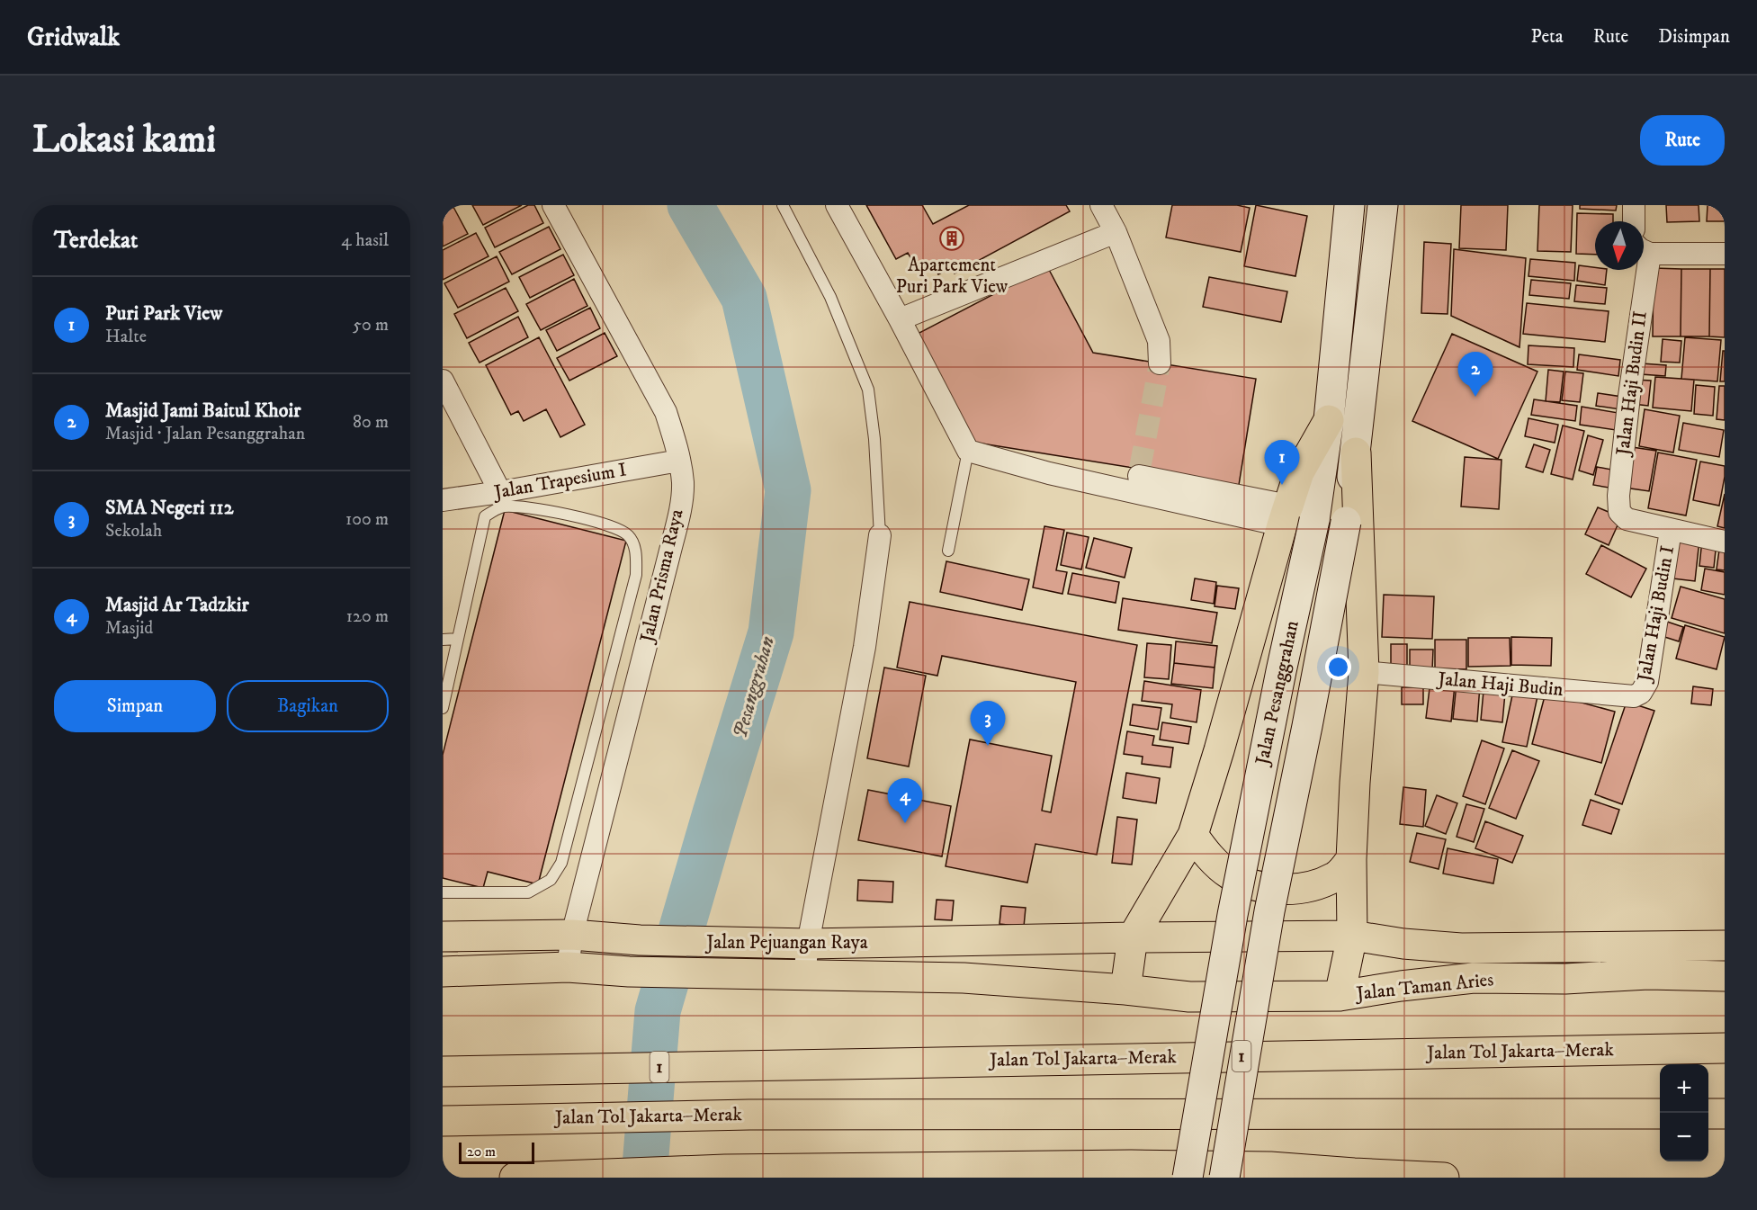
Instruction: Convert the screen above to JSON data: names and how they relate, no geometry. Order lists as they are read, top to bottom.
{
  "streets": {
    "main road": [
      "Jalan Pesanggrahan",
      "Jalan Pejuangan Raya",
      "Jalan Taman Aries",
      "Jalan Tol Jakarta–Merak",
      "1"
    ],
    "street": [
      "Jalan Haji Budin II",
      "Jalan Trapesium I",
      "Jalan Prisma Raya",
      "Jalan Haji Budin I",
      "Jalan Haji Budin"
    ]
  },
  "crossings": [
    ["Jalan Haji Budin II", "Jalan Haji Budin I"],
    ["Jalan Trapesium I", "Jalan Prisma Raya"],
    ["Jalan Prisma Raya", "Jalan Pejuangan Raya"],
    ["Jalan Haji Budin I", "Jalan Haji Budin"],
    ["Jalan Pejuangan Raya", "Jalan Taman Aries"]
  ],
  "water": ["Pesanggrahan"],
  "places": {
    "building": ["Apartement Puri Park View"]
  },
  "scale_bar": "20 m",
  "north": "bottom",
  "page": {
    "header": "Gridwalk",
    "nav": ["Peta", "Rute", "Disimpan"],
    "buttons": [
      "Rute",
      ["Simpan", "Bagikan"]
    ],
    "title": "Lokasi kami",
    "heading": ["Terdekat", "4 hasil"],
    "list": [
      {
        "mark": "1",
        "name": "Puri Park View",
        "note": "Halte",
        "value": "50 m"
      },
      {
        "mark": "2",
        "name": "Masjid Jami Baitul Khoir",
        "note": "Masjid · Jalan Pesanggrahan",
        "value": "80 m"
      },
      {
        "mark": "3",
        "name": "SMA Negeri 112",
        "note": "Sekolah",
        "value": "100 m"
      },
      {
        "mark": "4",
        "name": "Masjid Ar Tadzkir",
        "note": "Masjid",
        "value": "120 m"
      }
    ],
    "pins": [
      "2",
      "1",
      "3",
      "4"
    ],
    "map_buttons": ["+", "−"],
    "scale": "20 m"
  }
}
